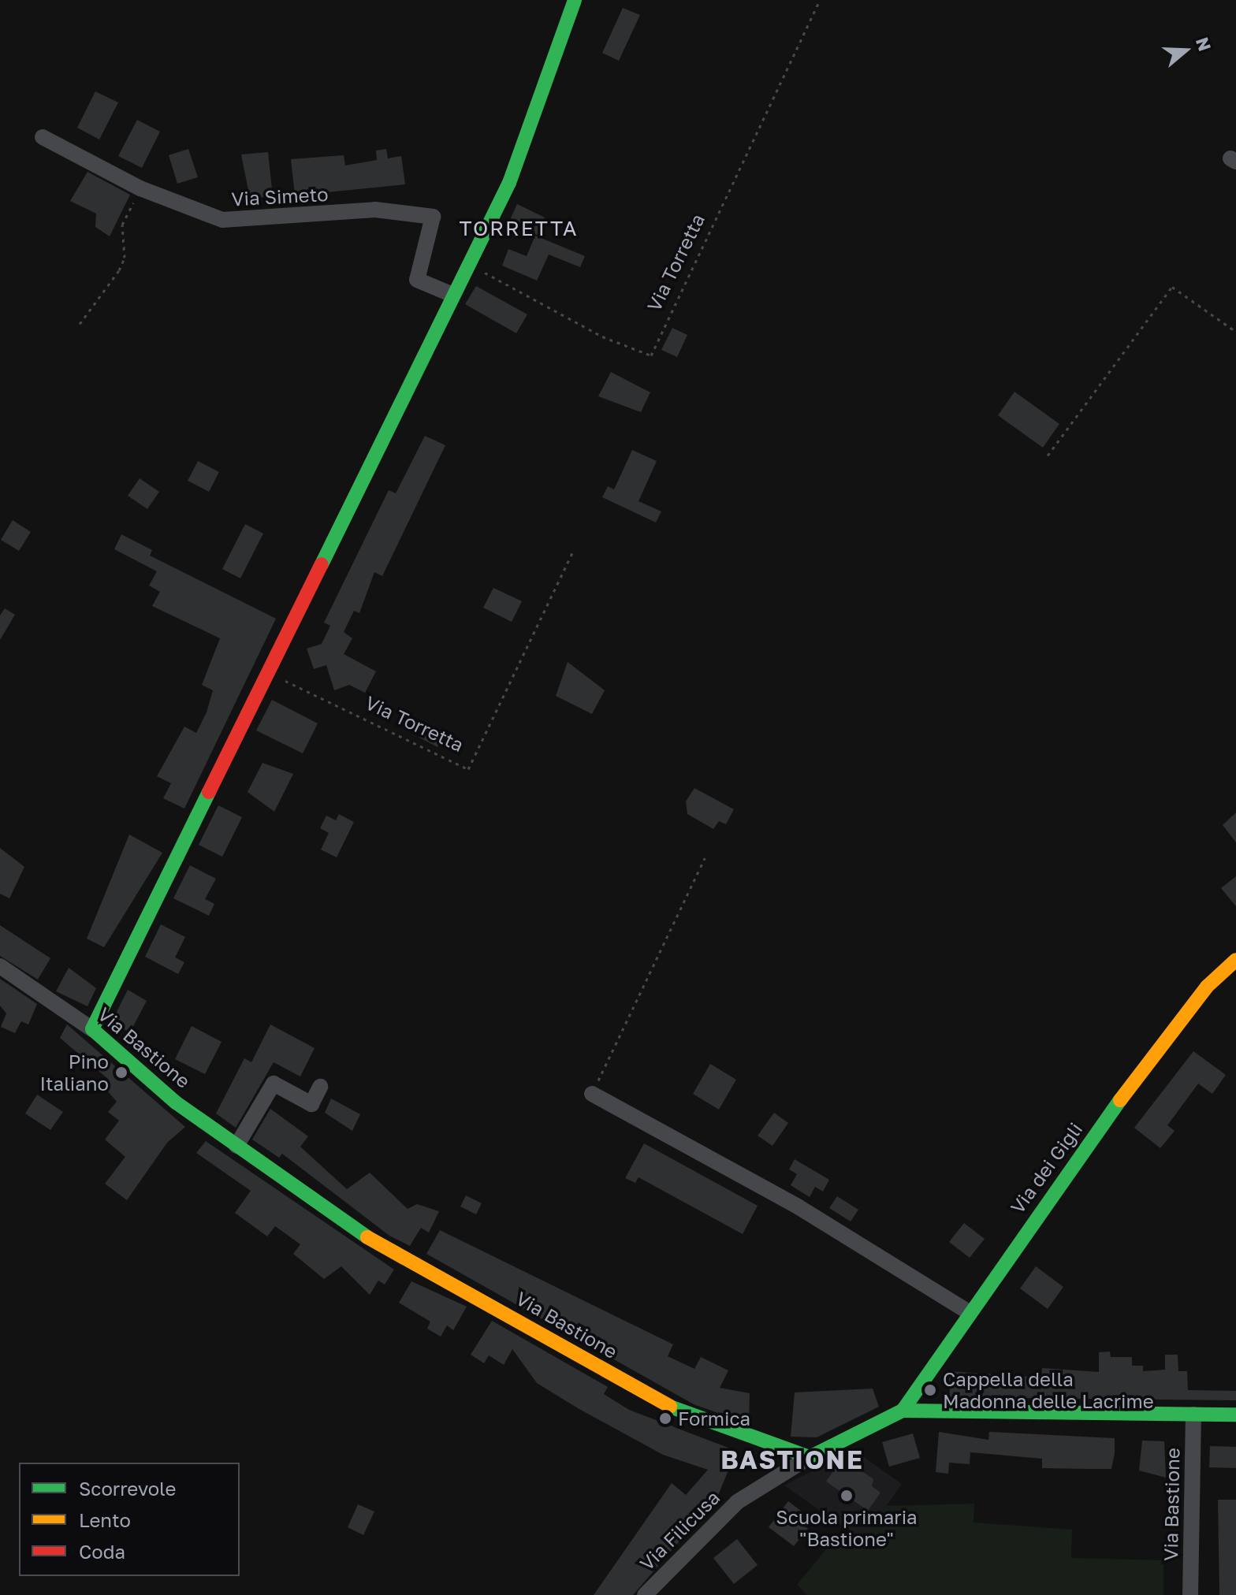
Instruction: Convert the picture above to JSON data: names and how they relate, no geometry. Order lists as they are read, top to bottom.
{
  "streets": {
    "street": [
      "Via Simeto",
      "Via Bastione",
      "Via dei Gigli",
      "Via Filicusa"
    ],
    "path": ["Via Torretta"]
  },
  "crossings": [
    ["Via Bastione", "Via Filicusa"]
  ],
  "districts": ["TORRETTA", "BASTIONE"],
  "places": [
    "Pino Italiano",
    "Cappella della Madonna delle Lacrime",
    "Formica",
    "Scuola primaria \"Bastione\""
  ],
  "legend": ["Scorrevole", "Lento", "Coda"],
  "north": "right"
}
